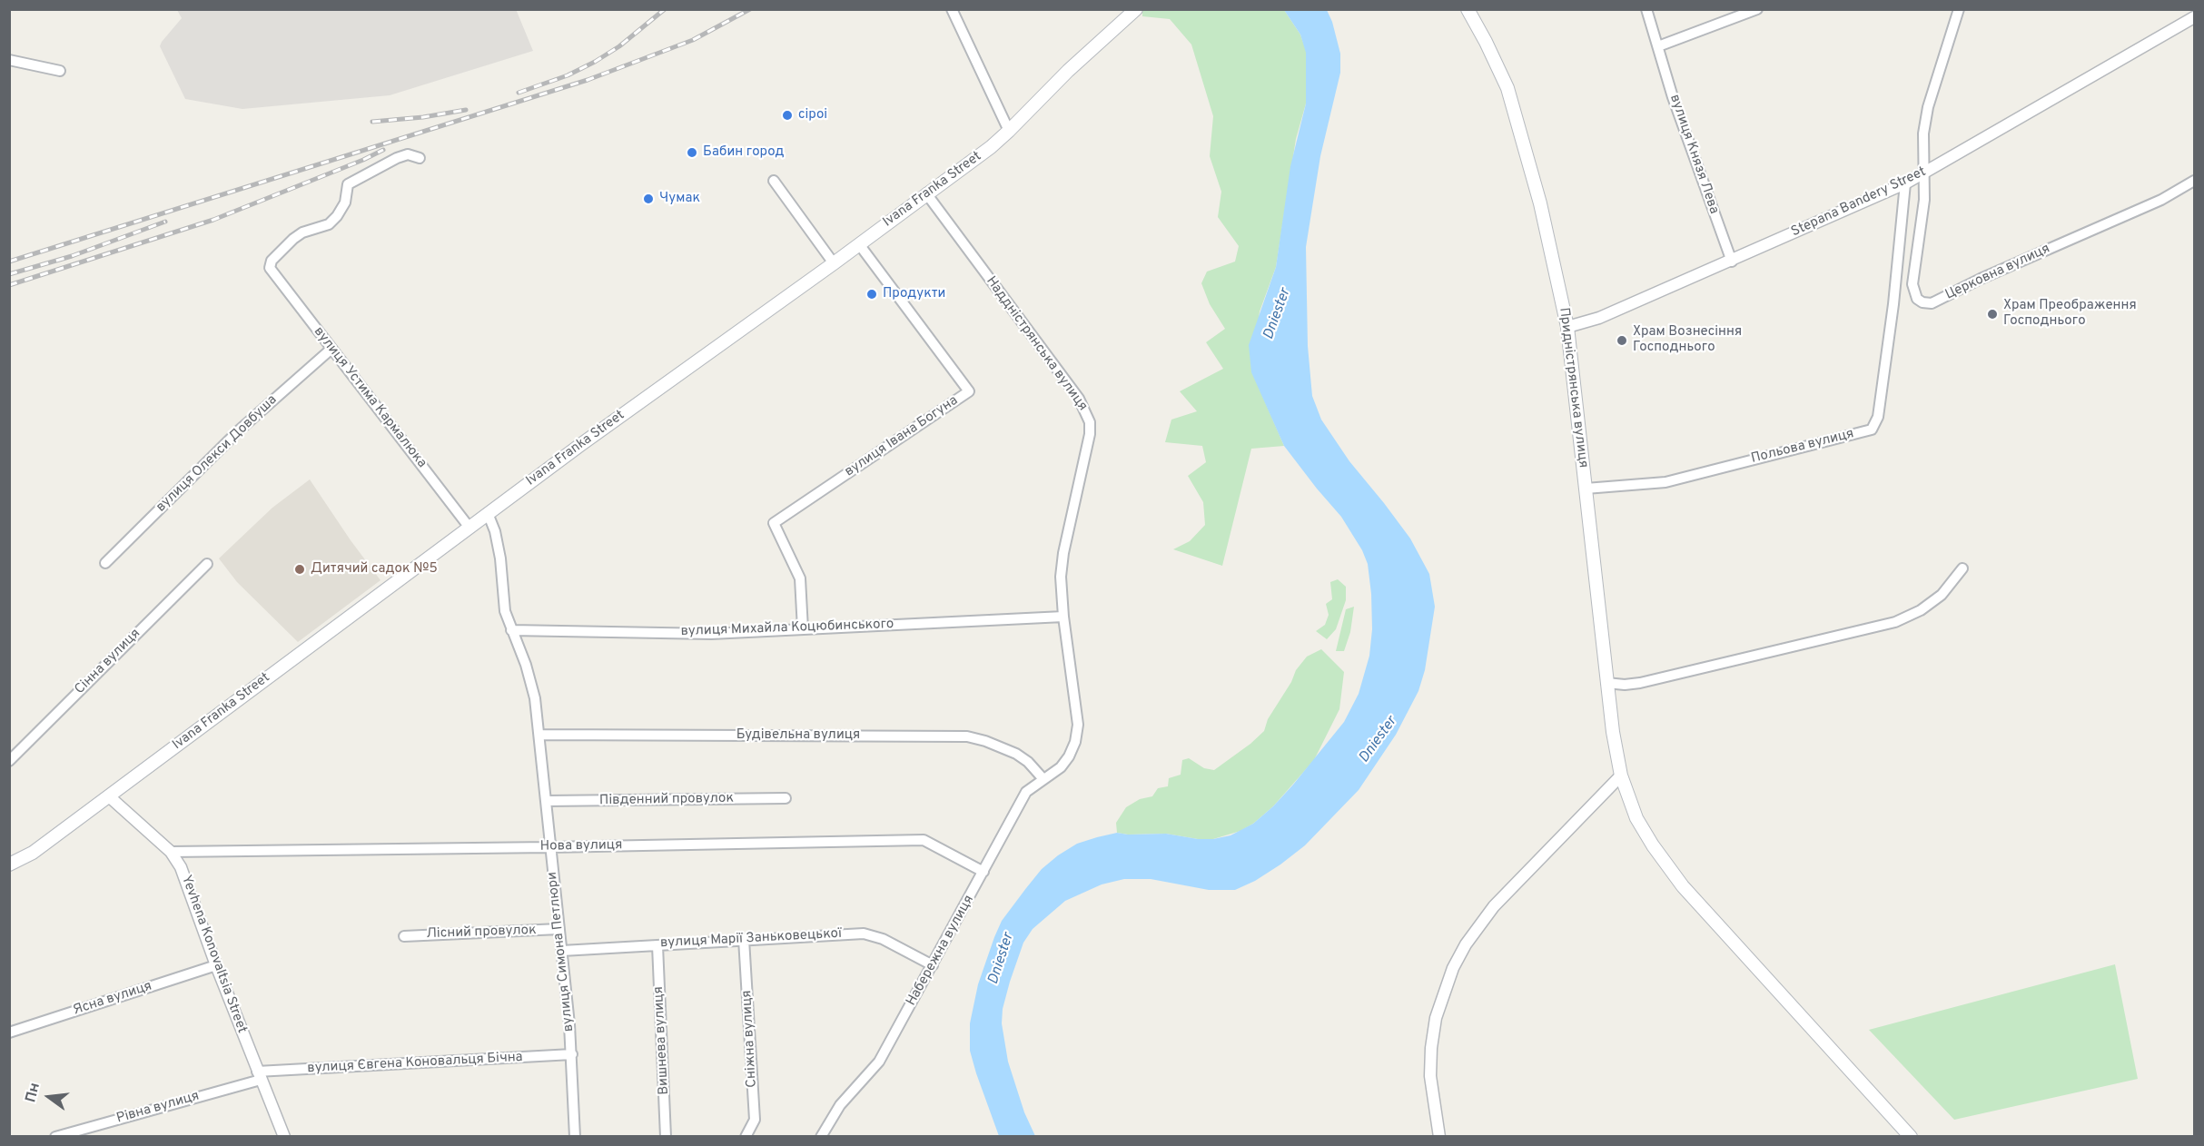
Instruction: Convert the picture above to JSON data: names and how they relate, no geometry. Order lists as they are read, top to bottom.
{
  "streets": {
    "main road": ["Ivana Franka Street", "Придністрянська вулиця"],
    "street": [
      "вулиця Князя Лева",
      "Stepana Bandery Street",
      "Церковна вулиця",
      "Наддністрянська вулиця",
      "вулиця Устима Кармалюка",
      "вулиця Івана Богуна",
      "Польова вулиця",
      "вулиця Олекси Довбуша",
      "вулиця Михайла Коцюбинського",
      "Сінна вулиця",
      "Будівельна вулиця",
      "Південний провулок",
      "Нова вулиця",
      "Лісний провулок",
      "вулиця Марії Заньковецької",
      "Набережна вулиця",
      "вулиця Симона Петлюри",
      "Yevhena Konovaltsia Street",
      "Ясна вулиця",
      "Сніжна вулиця",
      "Вишнева вулиця",
      "вулиця Євгена Коновальця Бічна",
      "Рівна вулиця"
    ]
  },
  "crossings": [
    ["вулиця Князя Лева", "Stepana Bandery Street"],
    ["Ivana Franka Street", "Наддністрянська вулиця"],
    ["Ivana Franka Street", "вулиця Устима Кармалюка"],
    ["Ivana Franka Street", "вулиця Івана Богуна"],
    ["Ivana Franka Street", "вулиця Симона Петлюри"],
    ["Ivana Franka Street", "Yevhena Konovaltsia Street"],
    ["Stepana Bandery Street", "Церковна вулиця"],
    ["Stepana Bandery Street", "Придністрянська вулиця"],
    ["Stepana Bandery Street", "Польова вулиця"],
    ["Наддністрянська вулиця", "вулиця Михайла Коцюбинського"],
    ["Наддністрянська вулиця", "Набережна вулиця"],
    ["Придністрянська вулиця", "Польова вулиця"],
    ["вулиця Устима Кармалюка", "вулиця Олекси Довбуша"],
    ["вулиця Івана Богуна", "вулиця Михайла Коцюбинського"],
    ["вулиця Михайла Коцюбинського", "вулиця Симона Петлюри"],
    ["Будівельна вулиця", "Набережна вулиця"],
    ["Будівельна вулиця", "вулиця Симона Петлюри"],
    ["Південний провулок", "вулиця Симона Петлюри"],
    ["Нова вулиця", "Набережна вулиця"],
    ["Нова вулиця", "вулиця Симона Петлюри"],
    ["Нова вулиця", "Yevhena Konovaltsia Street"],
    ["Лісний провулок", "вулиця Симона Петлюри"],
    ["вулиця Марії Заньковецької", "Набережна вулиця"],
    ["вулиця Марії Заньковецької", "вулиця Симона Петлюри"],
    ["вулиця Марії Заньковецької", "Сніжна вулиця"],
    ["вулиця Марії Заньковецької", "Вишнева вулиця"],
    ["вулиця Симона Петлюри", "вулиця Євгена Коновальця Бічна"],
    ["Yevhena Konovaltsia Street", "Ясна вулиця"],
    ["Yevhena Konovaltsia Street", "вулиця Євгена Коновальця Бічна"],
    ["Yevhena Konovaltsia Street", "Рівна вулиця"],
    ["вулиця Євгена Коновальця Бічна", "Рівна вулиця"]
  ],
  "water": ["Dniester"],
  "places": [
    "сіроі",
    "Бабин город",
    "Чумак",
    "Продукти",
    "Храм Преображення Господнього",
    "Храм Вознесіння Господнього",
    "Дитячий садок №5"
  ],
  "north": "left"
}
